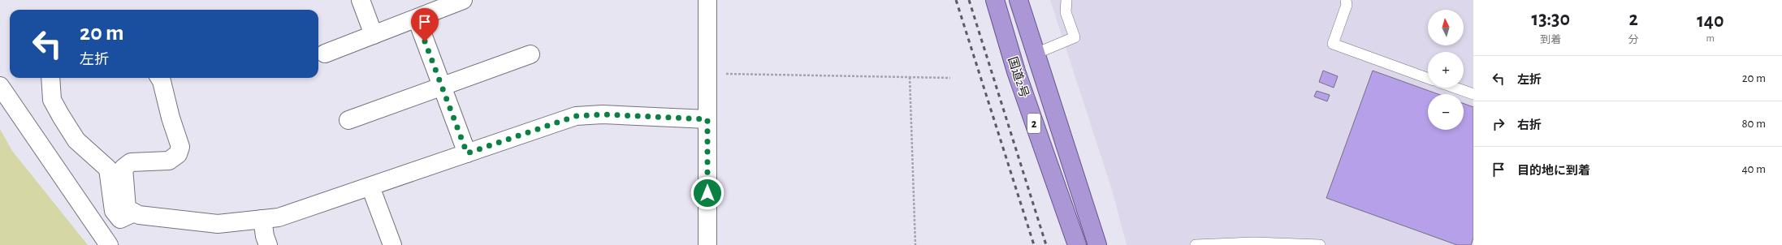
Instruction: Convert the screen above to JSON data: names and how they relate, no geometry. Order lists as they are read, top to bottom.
{
  "streets": {
    "highway": ["国道2号", "2"]
  },
  "north": "top",
  "page": {
    "eta": [
      "13:30",
      "到着",
      "2",
      "分",
      "140",
      "m"
    ],
    "map_buttons": ["+", "−"],
    "turn": ["20 m", "左折"],
    "list": [
      {
        "name": "左折",
        "value": "20 m"
      },
      {
        "name": "右折",
        "value": "80 m"
      },
      {
        "name": "目的地に到着",
        "value": "40 m"
      }
    ]
  }
}
